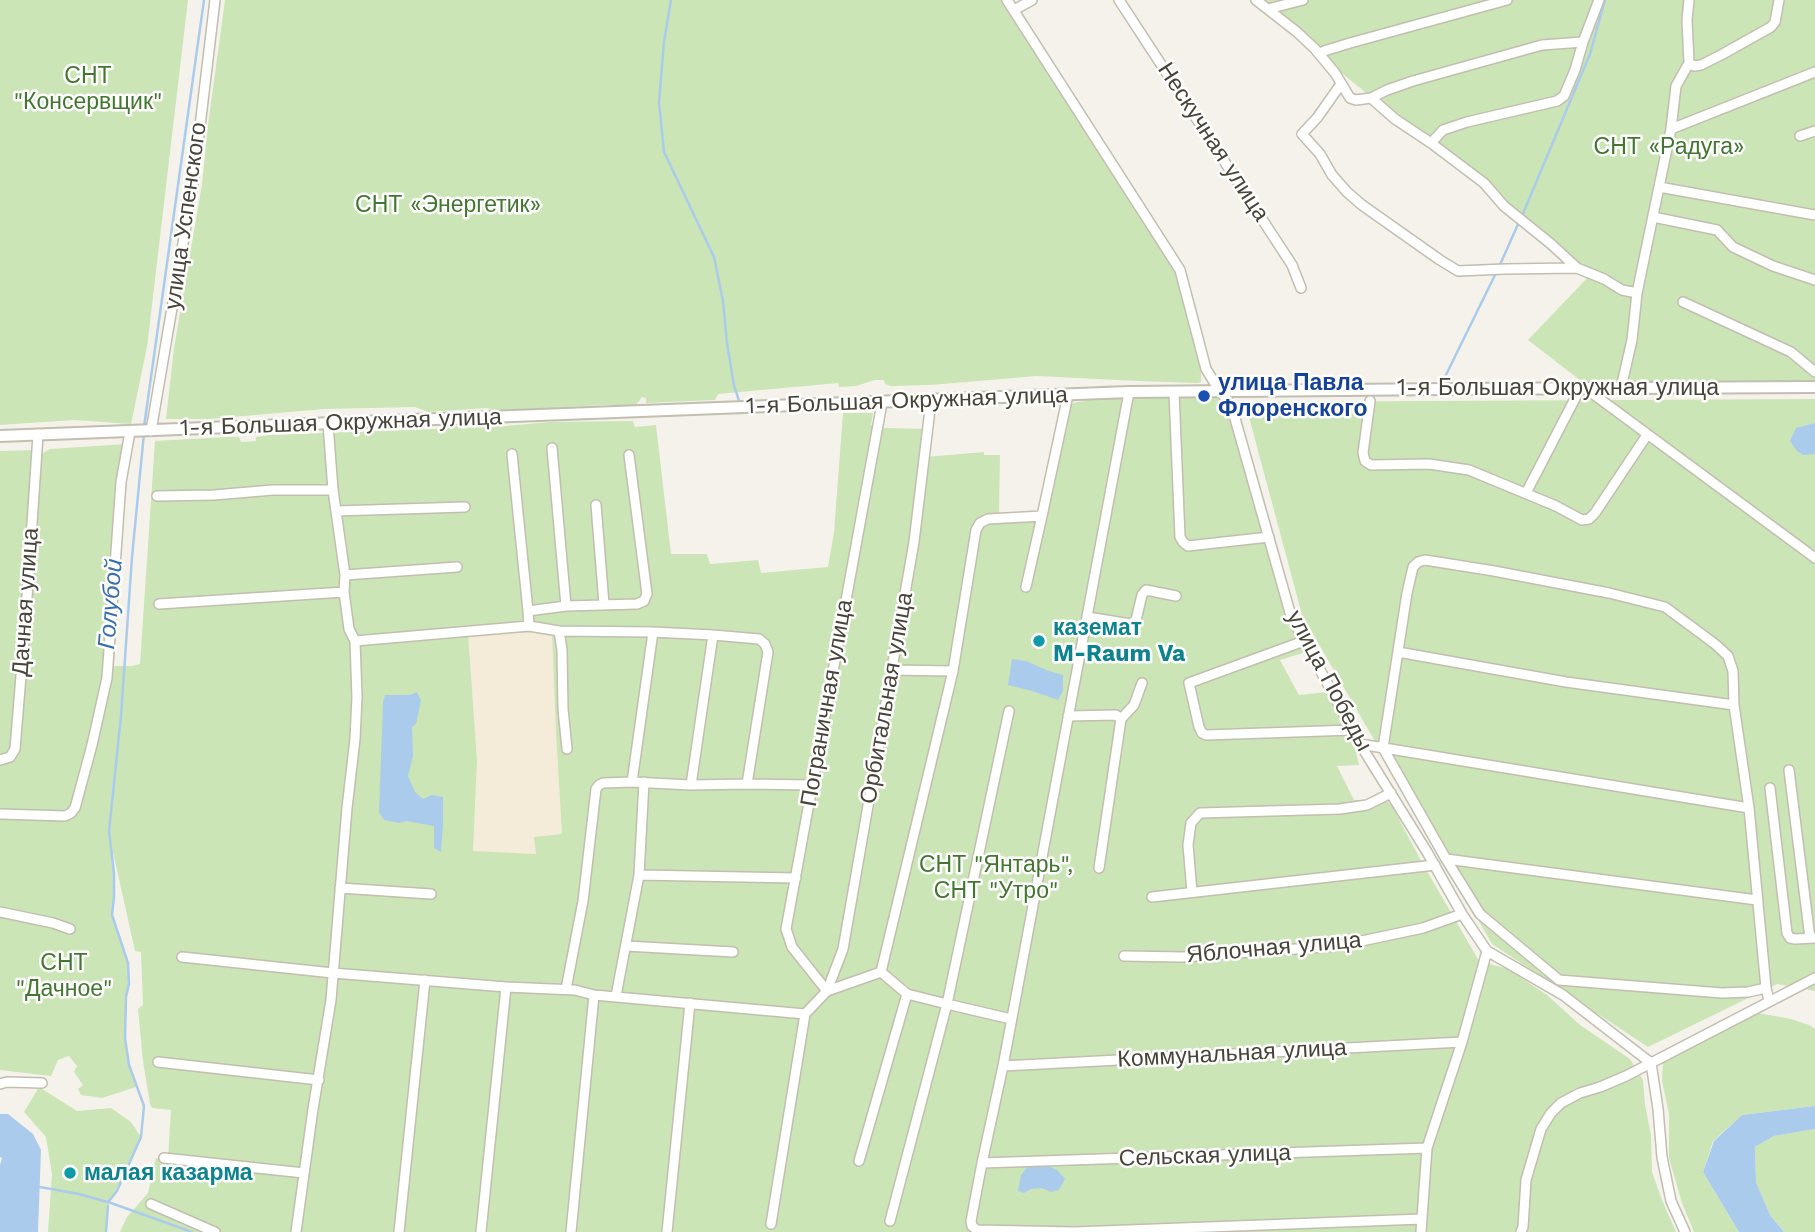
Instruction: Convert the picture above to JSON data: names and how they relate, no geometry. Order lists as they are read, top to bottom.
{
  "streets": {
    "street": [
      "Нескучная улица",
      "улица Успенского",
      "1-я Большая Окружная улица",
      "Дачная улица",
      "улица Победы",
      "Орбитальная улица",
      "Пограничная улица",
      "Яблочная улица",
      "Коммунальная улица",
      "Сельская улица"
    ]
  },
  "crossings": [
    ["улица Успенского", "1-я Большая Окружная улица"],
    ["1-я Большая Окружная улица", "Дачная улица"],
    ["1-я Большая Окружная улица", "улица Победы"],
    ["1-я Большая Окружная улица", "Орбитальная улица"],
    ["1-я Большая Окружная улица", "Пограничная улица"],
    ["улица Победы", "Яблочная улица"],
    ["Орбитальная улица", "Пограничная улица"]
  ],
  "water": ["Голубой"],
  "parks": [
    "СНТ \"Консервщик\"",
    "СНТ «Радуга»",
    "СНТ «Энергетик»",
    "СНТ \"Янтарь\", СНТ \"Утро\"",
    "СНТ \"Дачное\""
  ],
  "places": ["улица Павла Флоренского", "каземат M-Raum Va", "малая казарма"]
}
